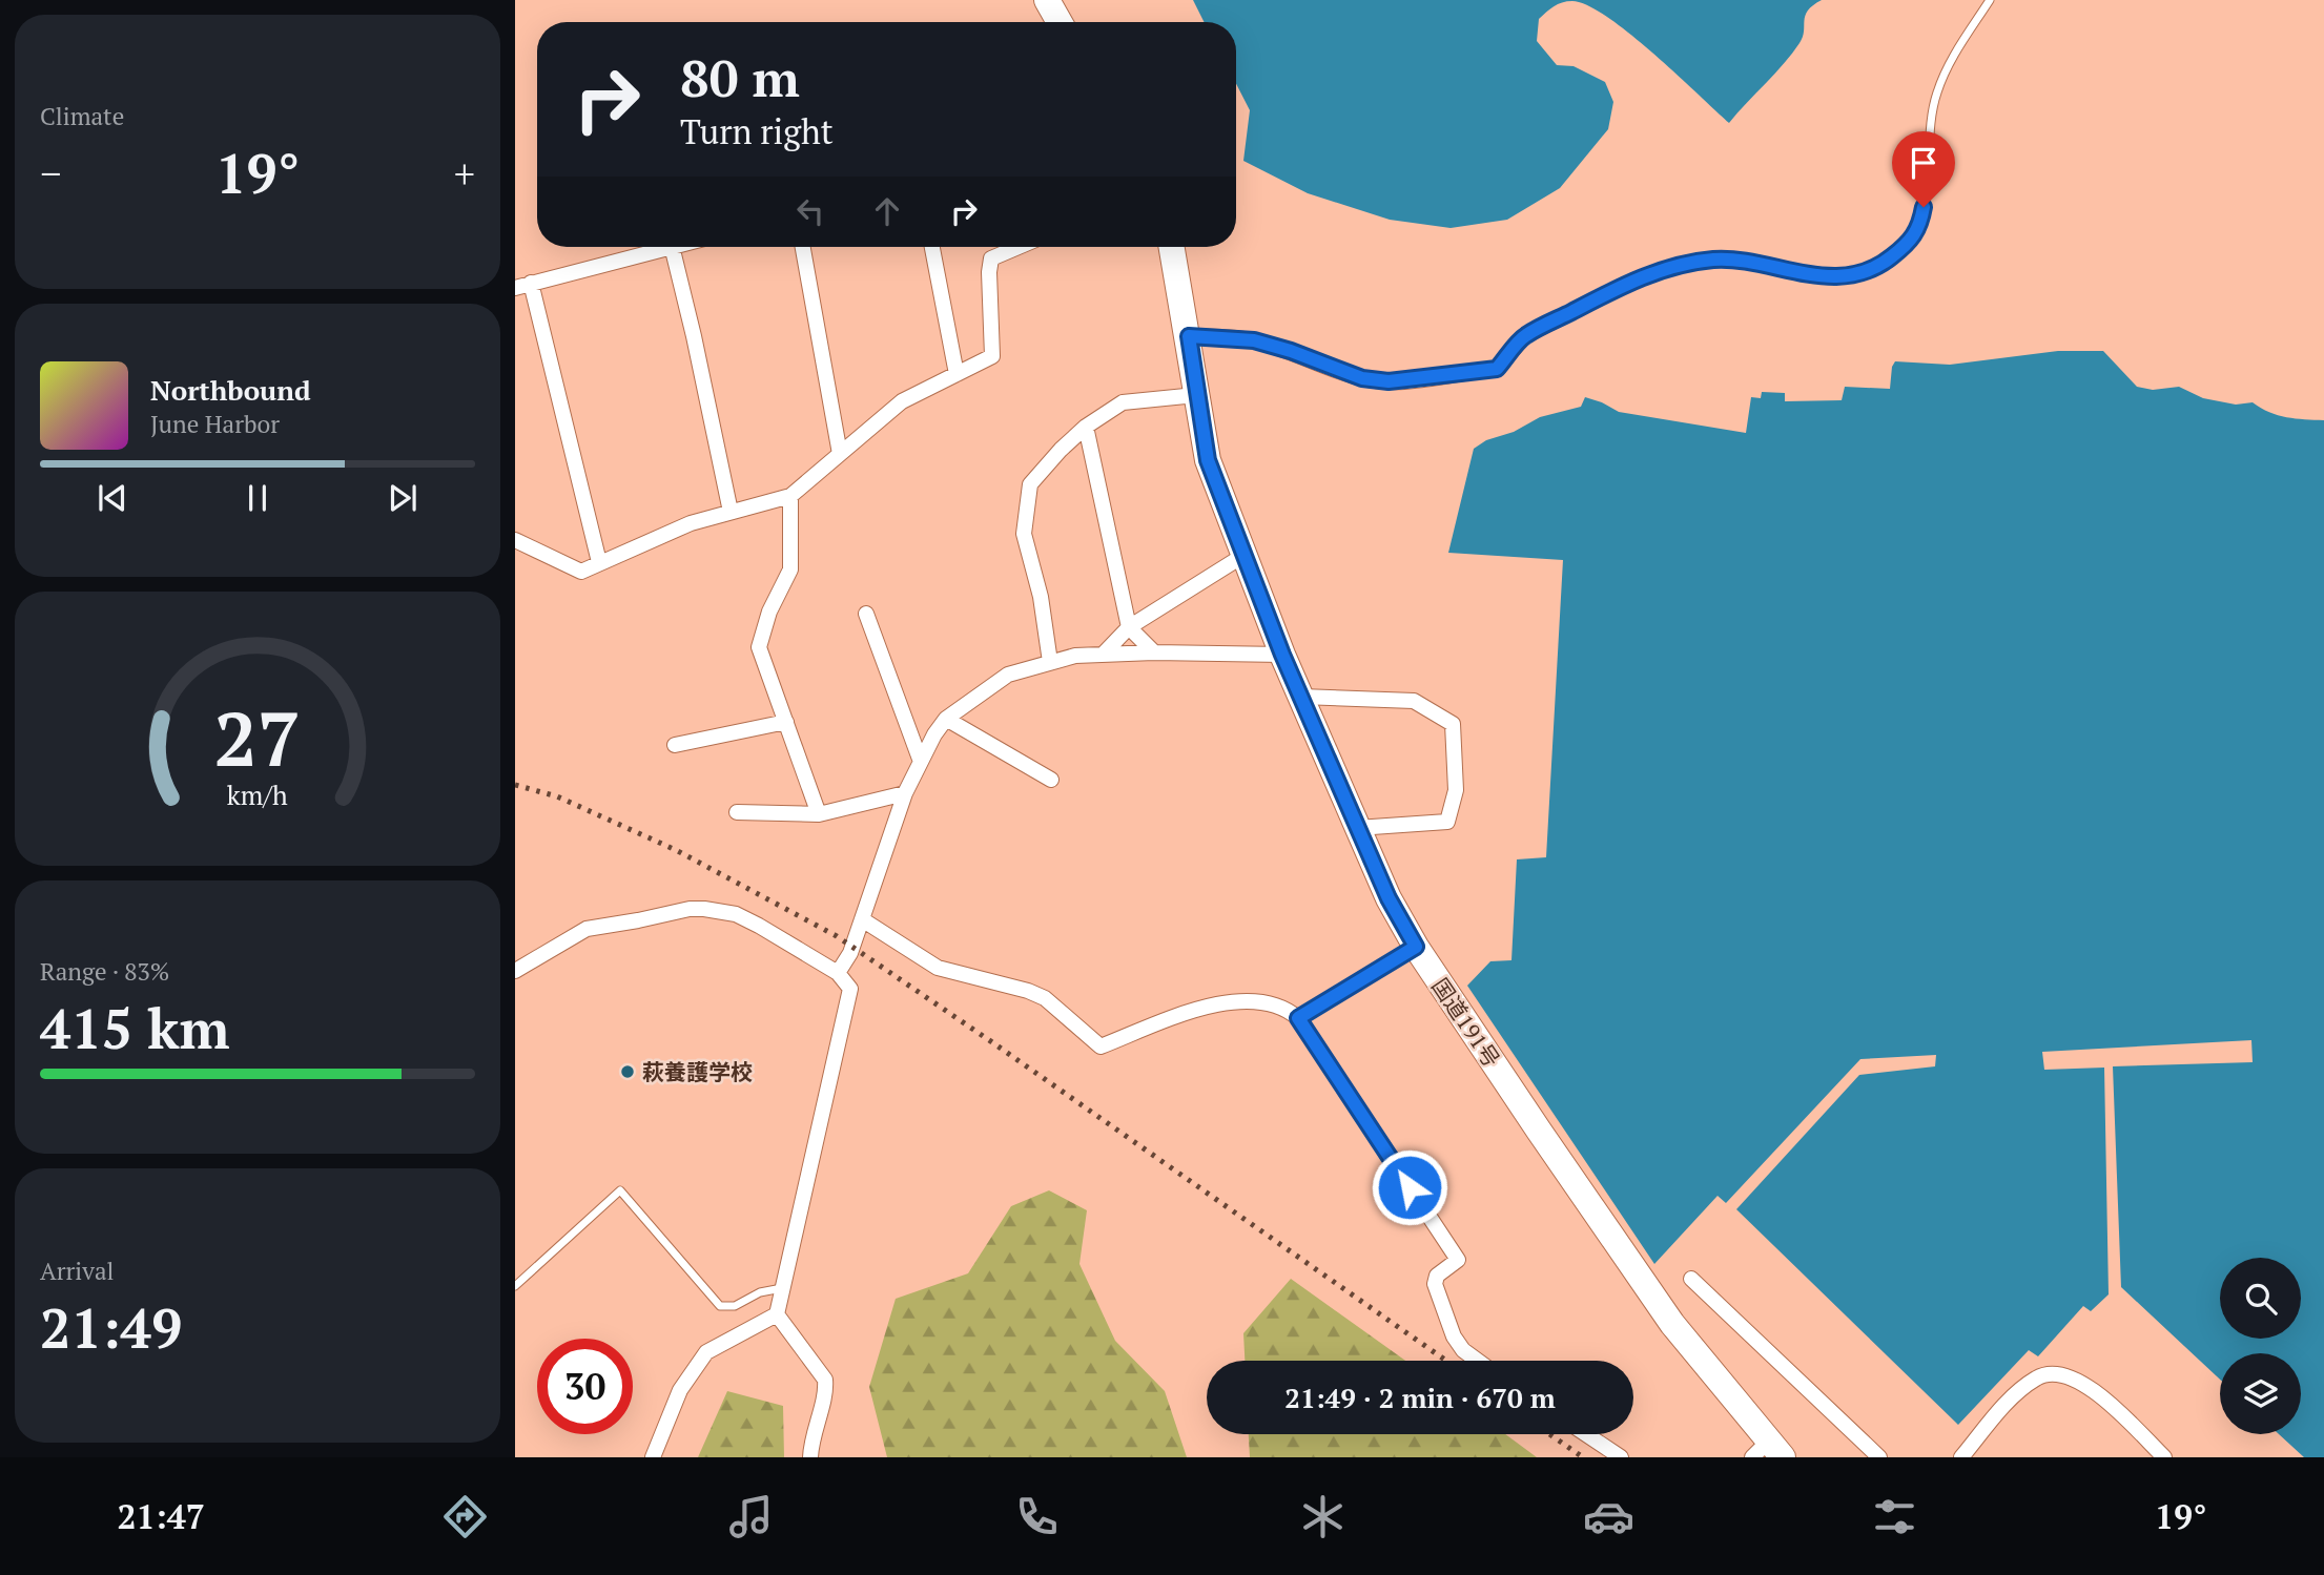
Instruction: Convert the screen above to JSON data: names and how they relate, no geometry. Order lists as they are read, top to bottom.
{
  "streets": {
    "highway": ["国道191号"]
  },
  "places": ["萩養護学校"],
  "page": {
    "tile": [
      "Climate",
      ["Range · 83%", "415 km"],
      ["Arrival", "21:49"]
    ],
    "turn": ["80 m", "Turn right"],
    "heat": ["−", "19°", "+"],
    "song": ["Northbound", "June Harbor"],
    "limit": "30",
    "trip": "21:49 · 2 min · 670 m",
    "tabs": ["21:47", "19°"],
    "gauge": ["27", "km/h"]
  }
}
